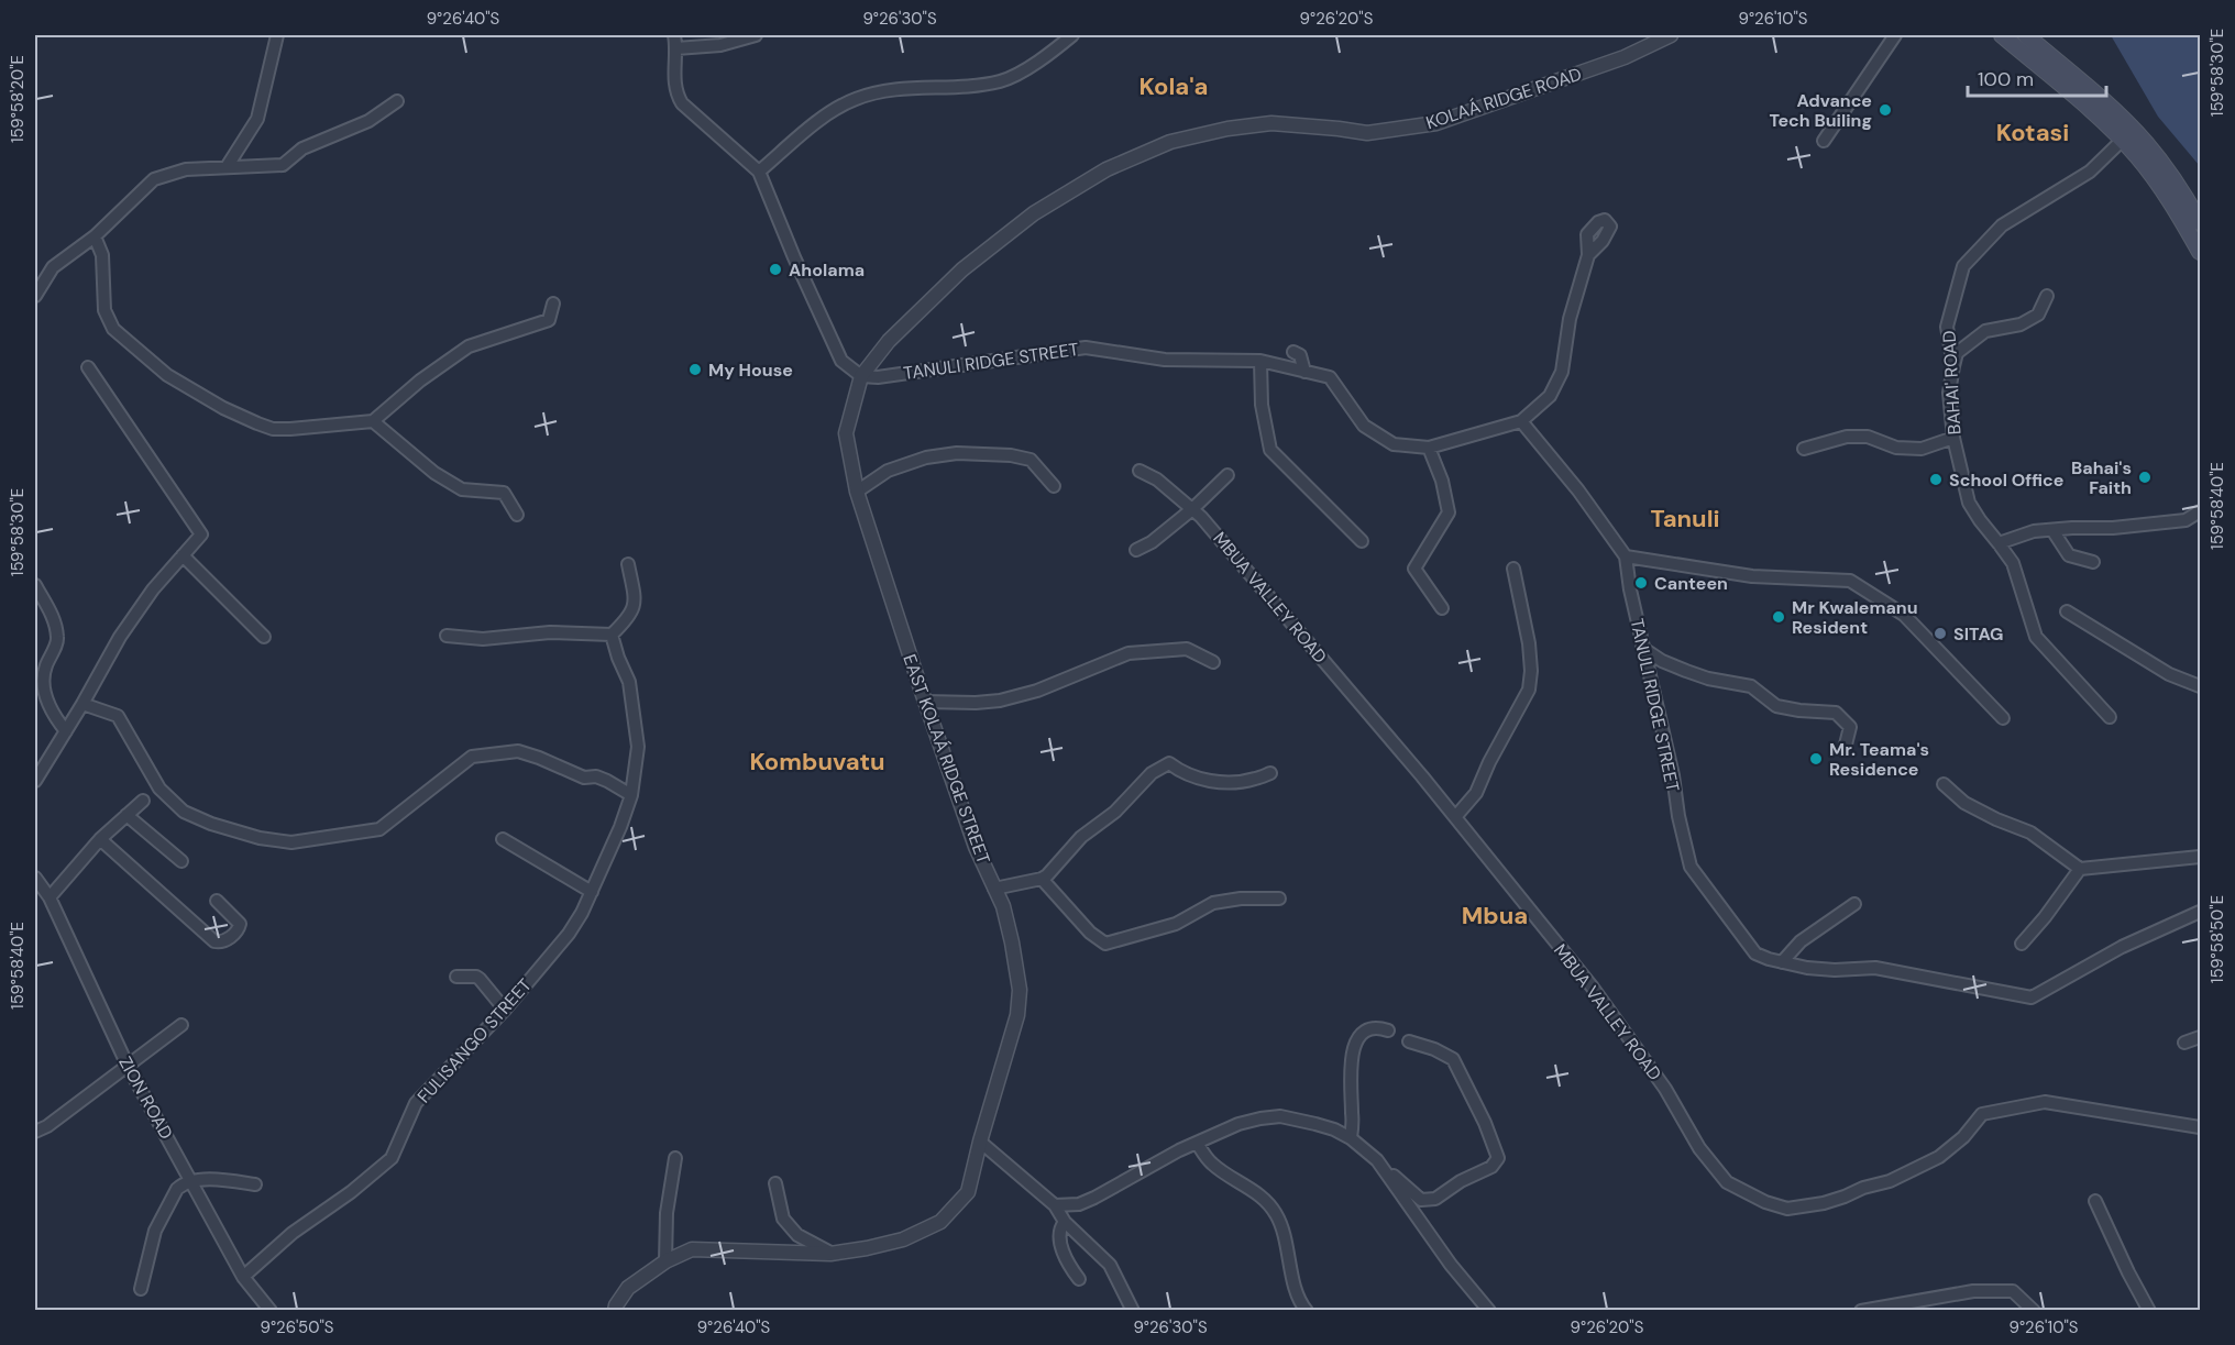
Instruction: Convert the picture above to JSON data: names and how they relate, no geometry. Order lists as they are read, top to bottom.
{
  "streets": {
    "street": [
      "KOLAÁ RIDGE ROAD",
      "TANULI RIDGE STREET",
      "BAHAI' ROAD",
      "MBUA VALLEY ROAD",
      "EAST KOLAÁ RIDGE STREET",
      "FULISANGO STREET",
      "ZION ROAD"
    ]
  },
  "crossings": [
    ["KOLAÁ RIDGE ROAD", "TANULI RIDGE STREET"],
    ["KOLAÁ RIDGE ROAD", "EAST KOLAÁ RIDGE STREET"],
    ["TANULI RIDGE STREET", "EAST KOLAÁ RIDGE STREET"],
    ["FULISANGO STREET", "ZION ROAD"]
  ],
  "districts": [
    "Kola'a",
    "Kotasi",
    "Tanuli",
    "Kombuvatu",
    "Mbua"
  ],
  "places": [
    "Advance Tech Builing",
    "Aholama",
    "My House",
    "Bahai's Faith",
    "School Office",
    "Canteen",
    "Mr Kwalemanu Resident",
    "SITAG",
    "Mr. Teama's Residence"
  ],
  "scale_bar": "100 m",
  "coordinates": [
    "9°26'40\"S",
    "9°26'30\"S",
    "9°26'20\"S",
    "9°26'10\"S",
    "159°58'30\"E",
    "159°58'20\"E",
    "159°58'40\"E",
    "159°58'50\"E",
    "9°26'50\"S"
  ]
}
